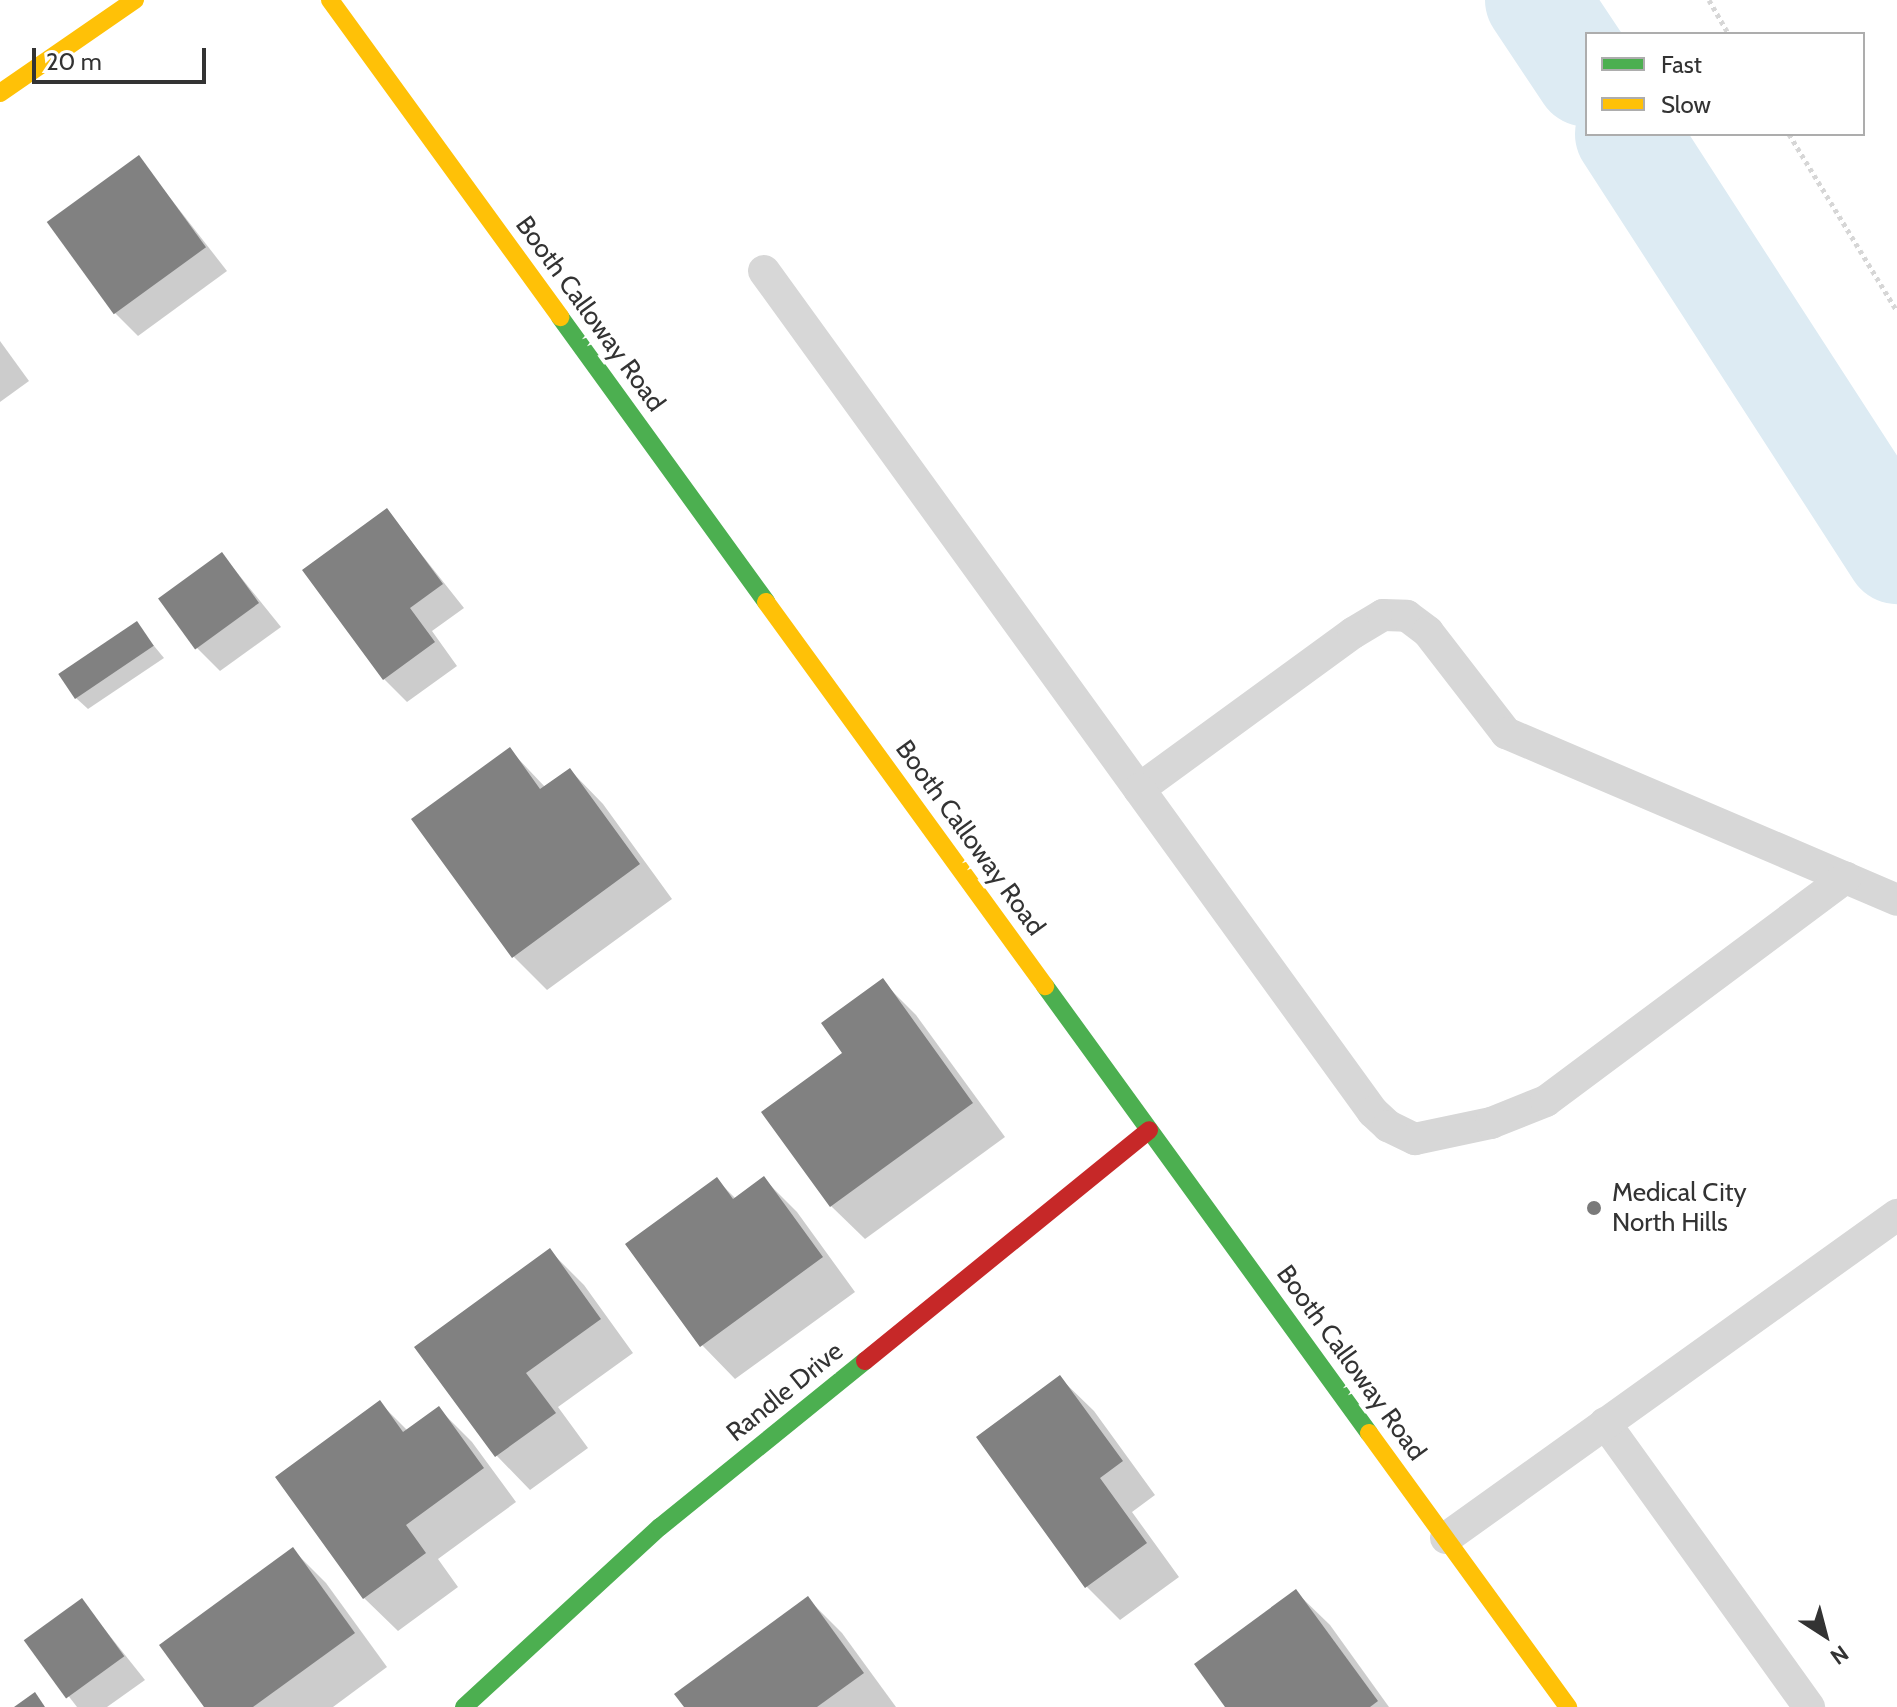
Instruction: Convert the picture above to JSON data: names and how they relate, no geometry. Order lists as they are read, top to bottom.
{
  "streets": {
    "street": ["Booth Calloway Road", "Randle Drive"]
  },
  "crossings": [
    ["Booth Calloway Road", "Randle Drive"]
  ],
  "places": ["Medical City North Hills"],
  "legend": ["Fast", "Slow"],
  "scale_bar": "20 m",
  "north": "bottom right"
}
